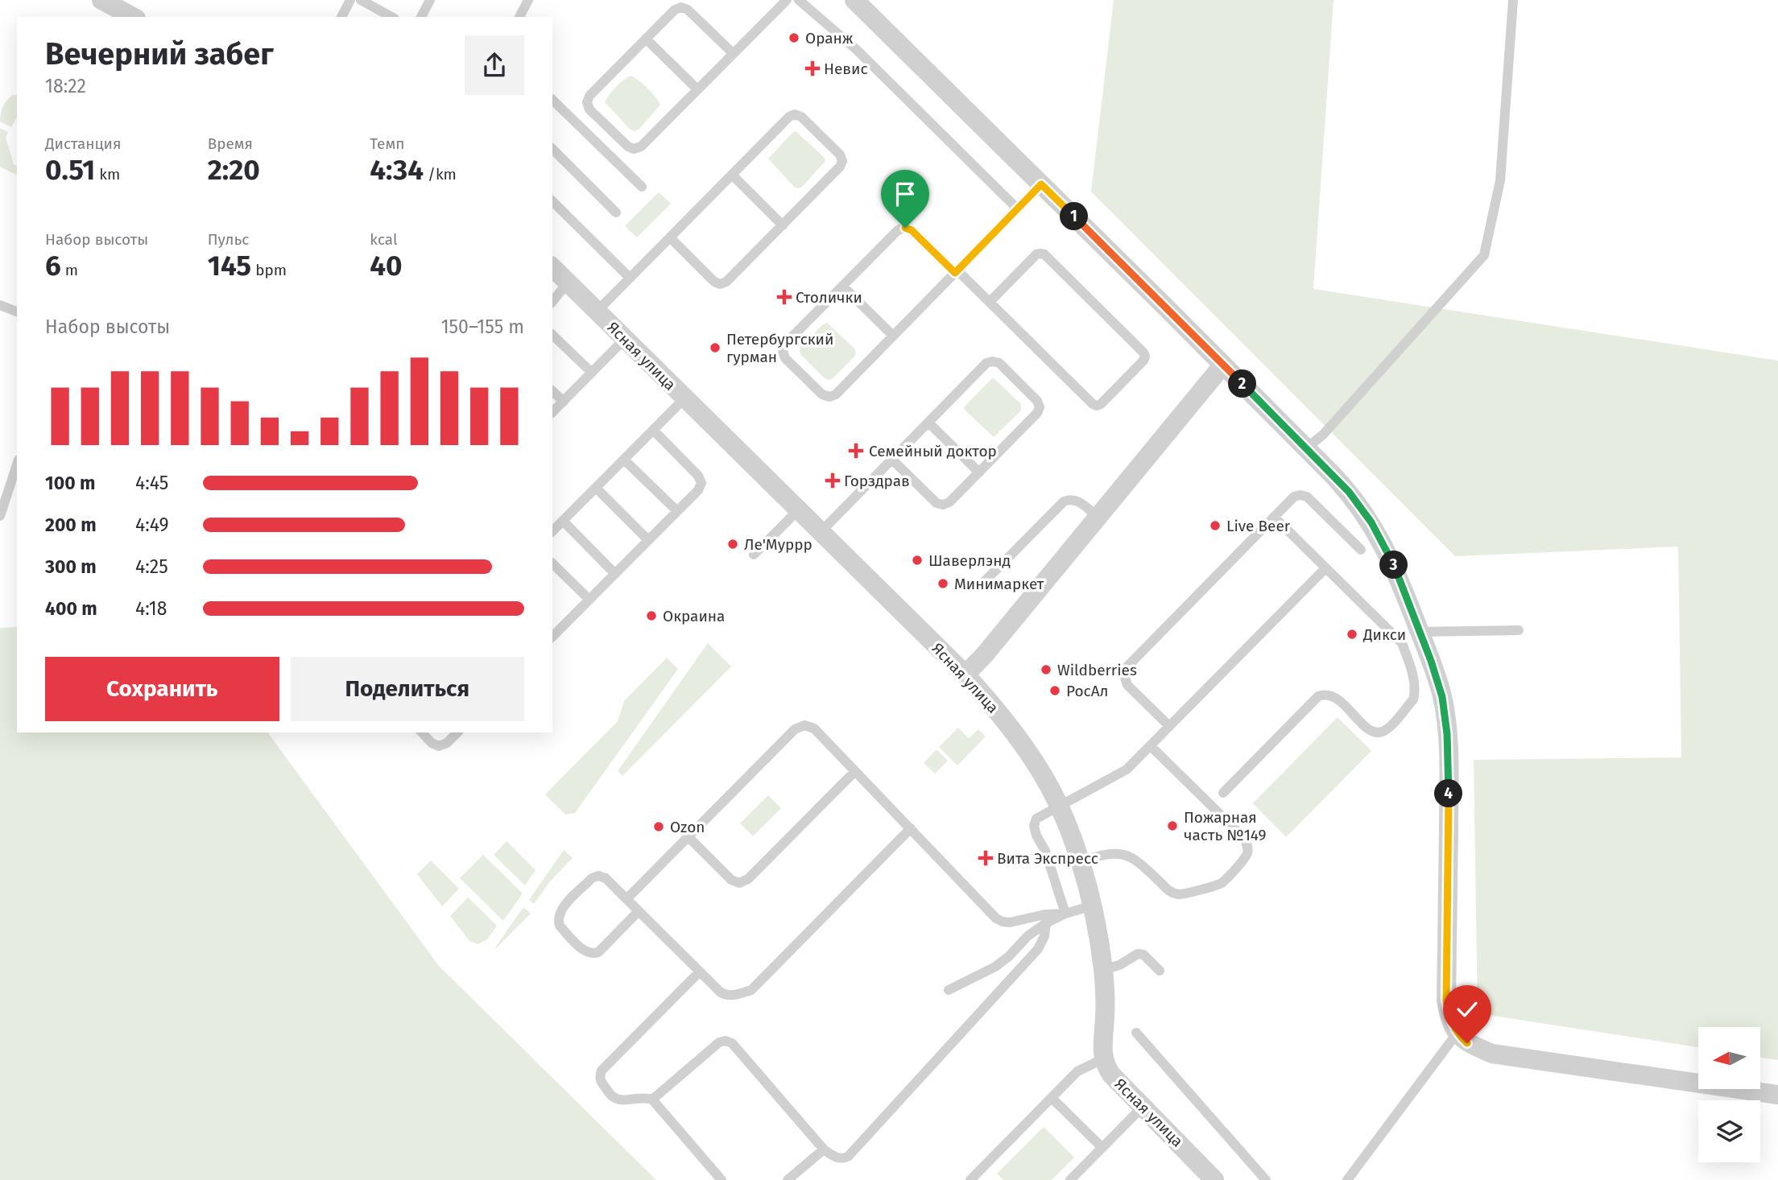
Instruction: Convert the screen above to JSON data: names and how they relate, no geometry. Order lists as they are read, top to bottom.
{
  "streets": {
    "street": ["Ясная улица"]
  },
  "places": {
    "other": [
      "Оранж",
      "Петербургский гурман",
      "Live Beer",
      "Ле'Муррр",
      "Шаверлэнд",
      "Минимаркет",
      "Окраина",
      "Дикси",
      "Wildberries",
      "РосАл",
      "Пожарная чаcть №149",
      "Ozon"
    ],
    "health": [
      "Невис",
      "Столички",
      "Семейный доктор",
      "Горздрав",
      "Вита Экспресс"
    ]
  },
  "north": "left",
  "page": {
    "heading": ["Вечерний забег", "18:22"],
    "stats": [
      ["Дистанция", "0.51 km"],
      ["Время", "2:20"],
      ["Темп", "4:34 /km"],
      ["Набор высоты", "6 m"],
      ["Пульс", "145 bpm"],
      ["kcal", "40"]
    ],
    "pins": [
      "1",
      "2",
      "3",
      "4"
    ],
    "chart": ["Набор высоты", "150–155 m"],
    "list": [
      {
        "name": "100 m",
        "note": "4:45"
      },
      {
        "name": "200 m",
        "note": "4:49"
      },
      {
        "name": "300 m",
        "note": "4:25"
      },
      {
        "name": "400 m",
        "note": "4:18"
      }
    ],
    "buttons": ["Сохранить", "Поделиться"]
  }
}
